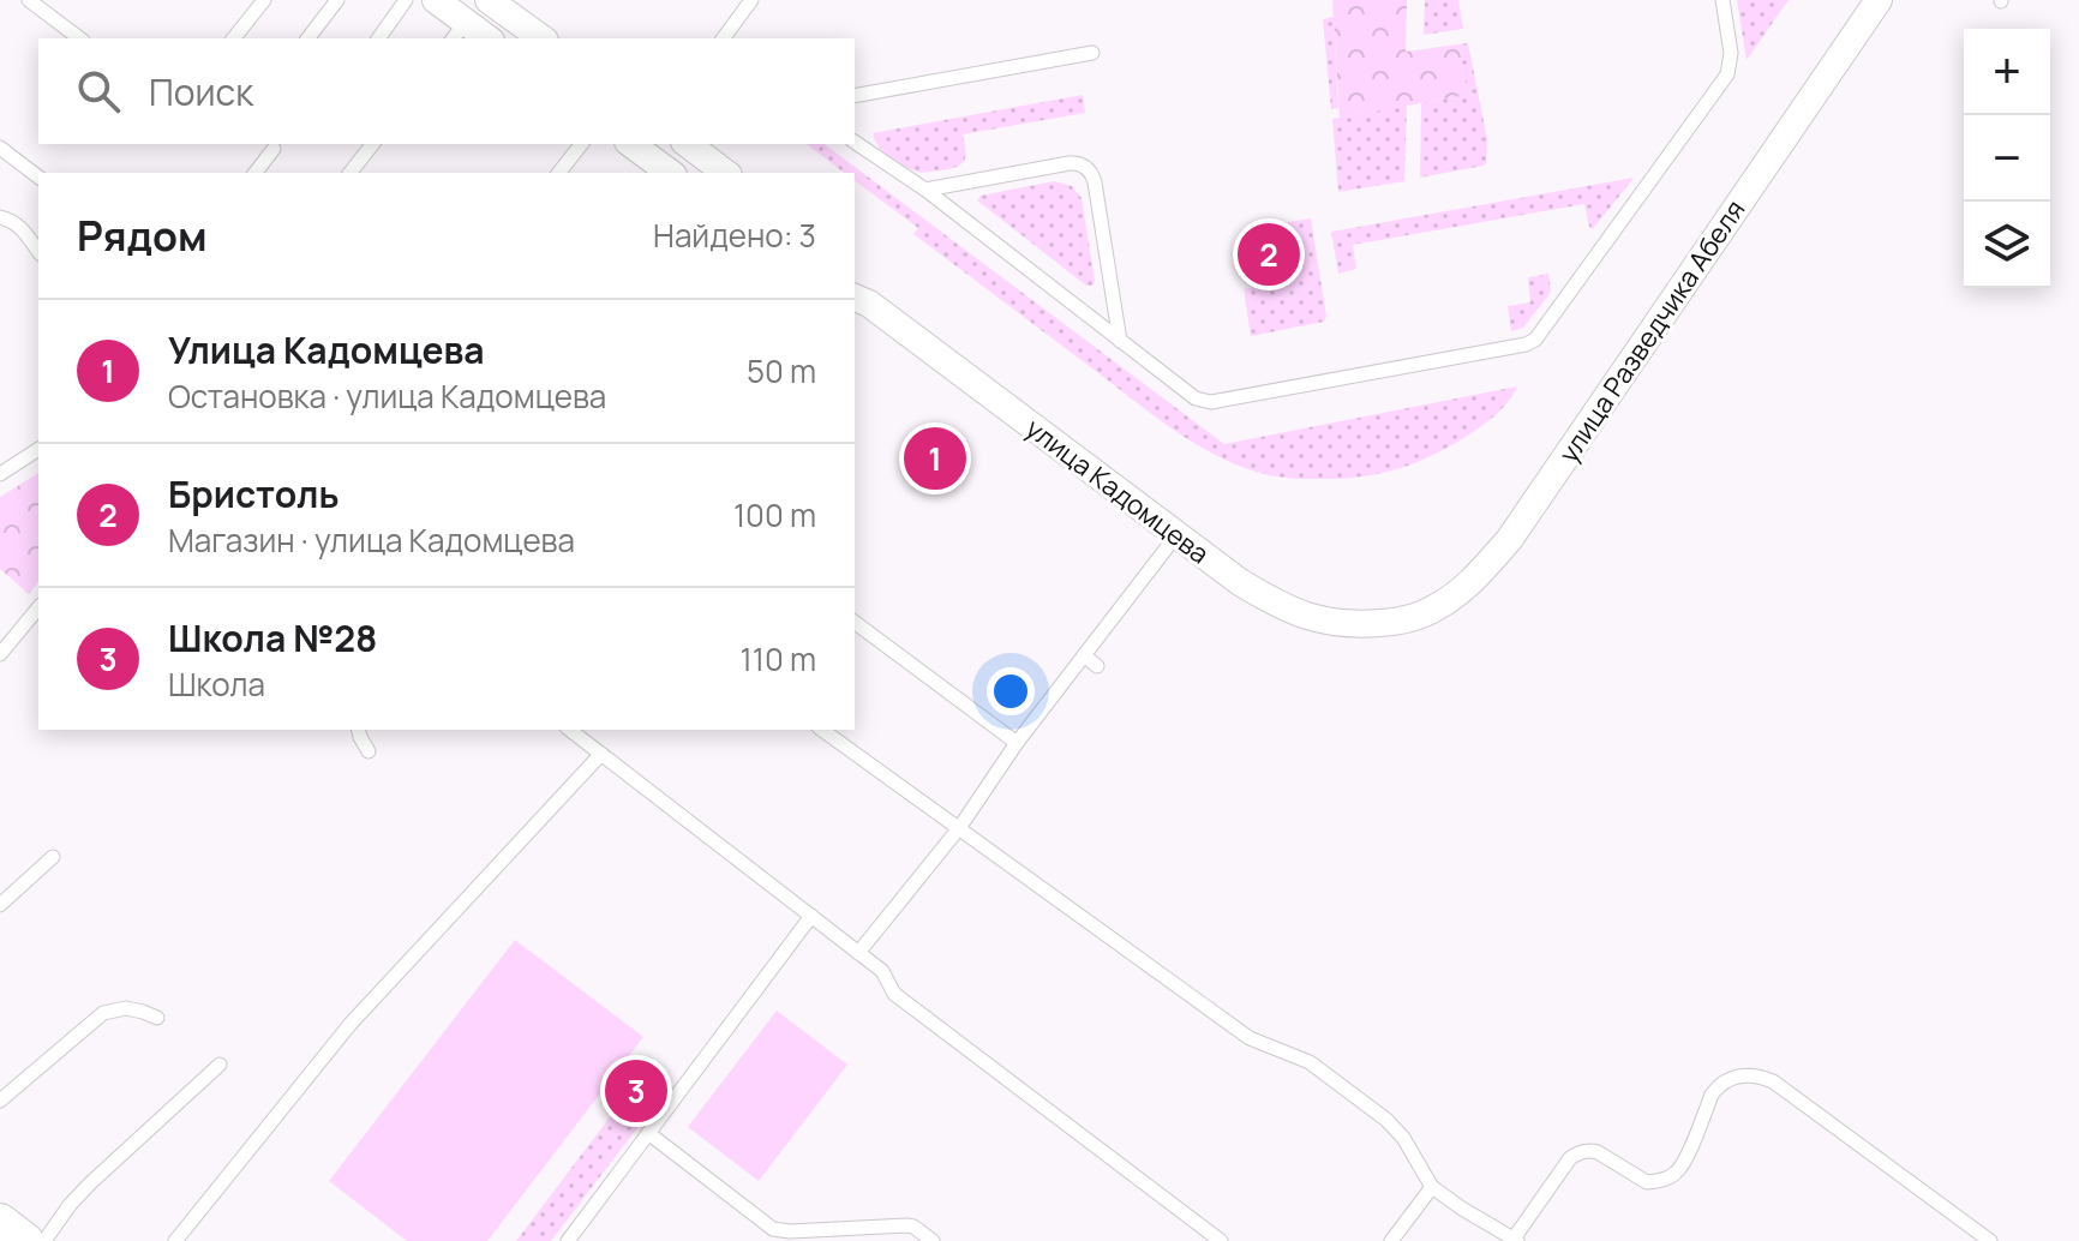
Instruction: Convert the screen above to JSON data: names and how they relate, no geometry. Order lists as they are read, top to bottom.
{
  "streets": {
    "street": ["улица Разведчика Абеля", "улица Кадомцева"]
  },
  "crossings": [
    ["улица Разведчика Абеля", "улица Кадомцева"]
  ],
  "page": {
    "map_buttons": ["+", "−"],
    "search": "Поиск",
    "heading": ["Рядом", "Найдено: 3"],
    "pins": ["2", "1", "3"],
    "list": [
      {
        "mark": "1",
        "name": "Улица Кадомцева",
        "note": "Остановка · улица Кадомцева",
        "value": "50 m"
      },
      {
        "mark": "2",
        "name": "Бристоль",
        "note": "Магазин · улица Кадомцева",
        "value": "100 m"
      },
      {
        "mark": "3",
        "name": "Школа №28",
        "note": "Школа",
        "value": "110 m"
      }
    ]
  }
}
